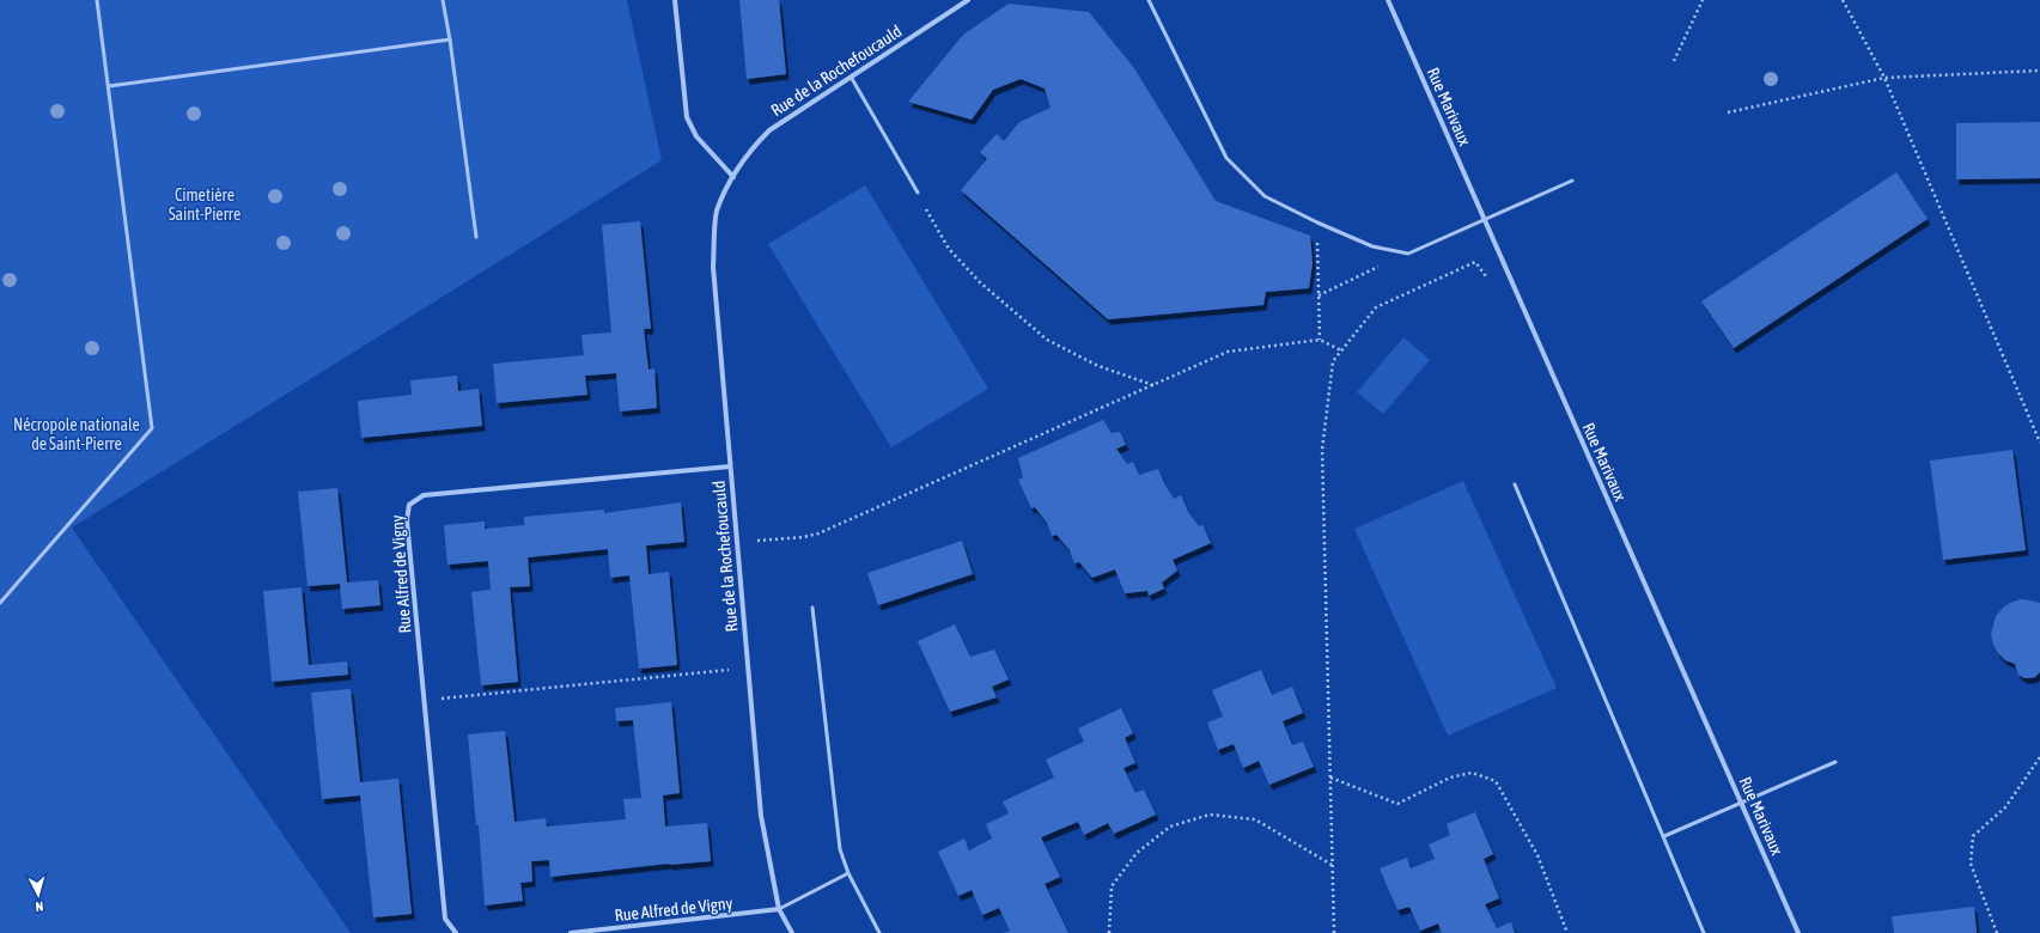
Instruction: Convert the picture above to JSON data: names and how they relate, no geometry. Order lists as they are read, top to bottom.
{
  "streets": {
    "street": ["Rue de la Rochefoucauld", "Rue Marivaux", "Rue Alfred de Vigny"]
  },
  "crossings": [
    ["Rue de la Rochefoucauld", "Rue Alfred de Vigny"]
  ],
  "parks": ["Cimetière Saint-Pierre", "Nécropole nationale de Saint-Pierre"],
  "north": "bottom"
}
